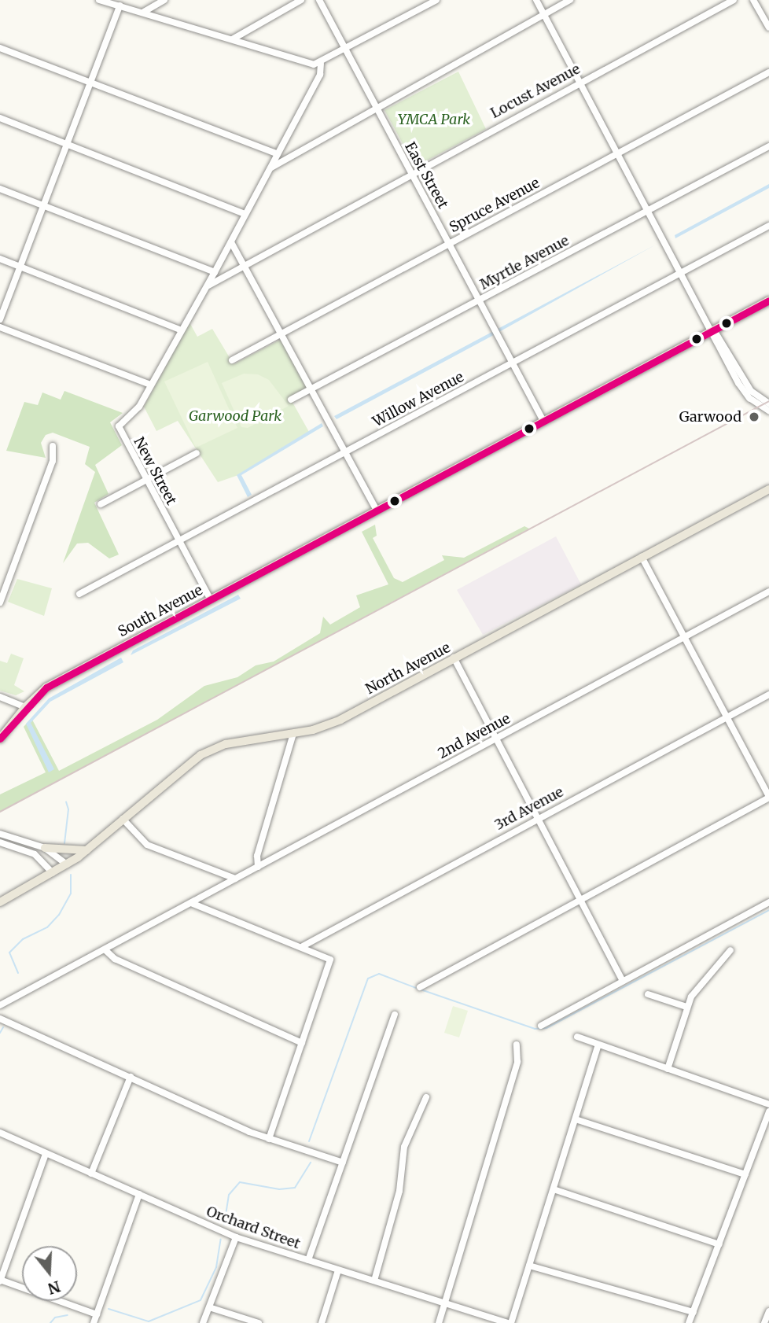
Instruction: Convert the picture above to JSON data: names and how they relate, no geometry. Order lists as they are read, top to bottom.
{
  "streets": {
    "main road": ["South Avenue", "North Avenue"],
    "street": [
      "Locust Avenue",
      "East Street",
      "Spruce Avenue",
      "Myrtle Avenue",
      "Willow Avenue",
      "New Street",
      "2nd Avenue",
      "3rd Avenue",
      "Orchard Street"
    ]
  },
  "crossings": [
    ["Locust Avenue", "East Street"],
    ["East Street", "Spruce Avenue"],
    ["East Street", "Myrtle Avenue"],
    ["East Street", "Willow Avenue"],
    ["East Street", "South Avenue"],
    ["Willow Avenue", "New Street"],
    ["New Street", "South Avenue"]
  ],
  "parks": ["YMCA Park", "Garwood Park"],
  "places": ["Garwood"],
  "north": "bottom"
}
